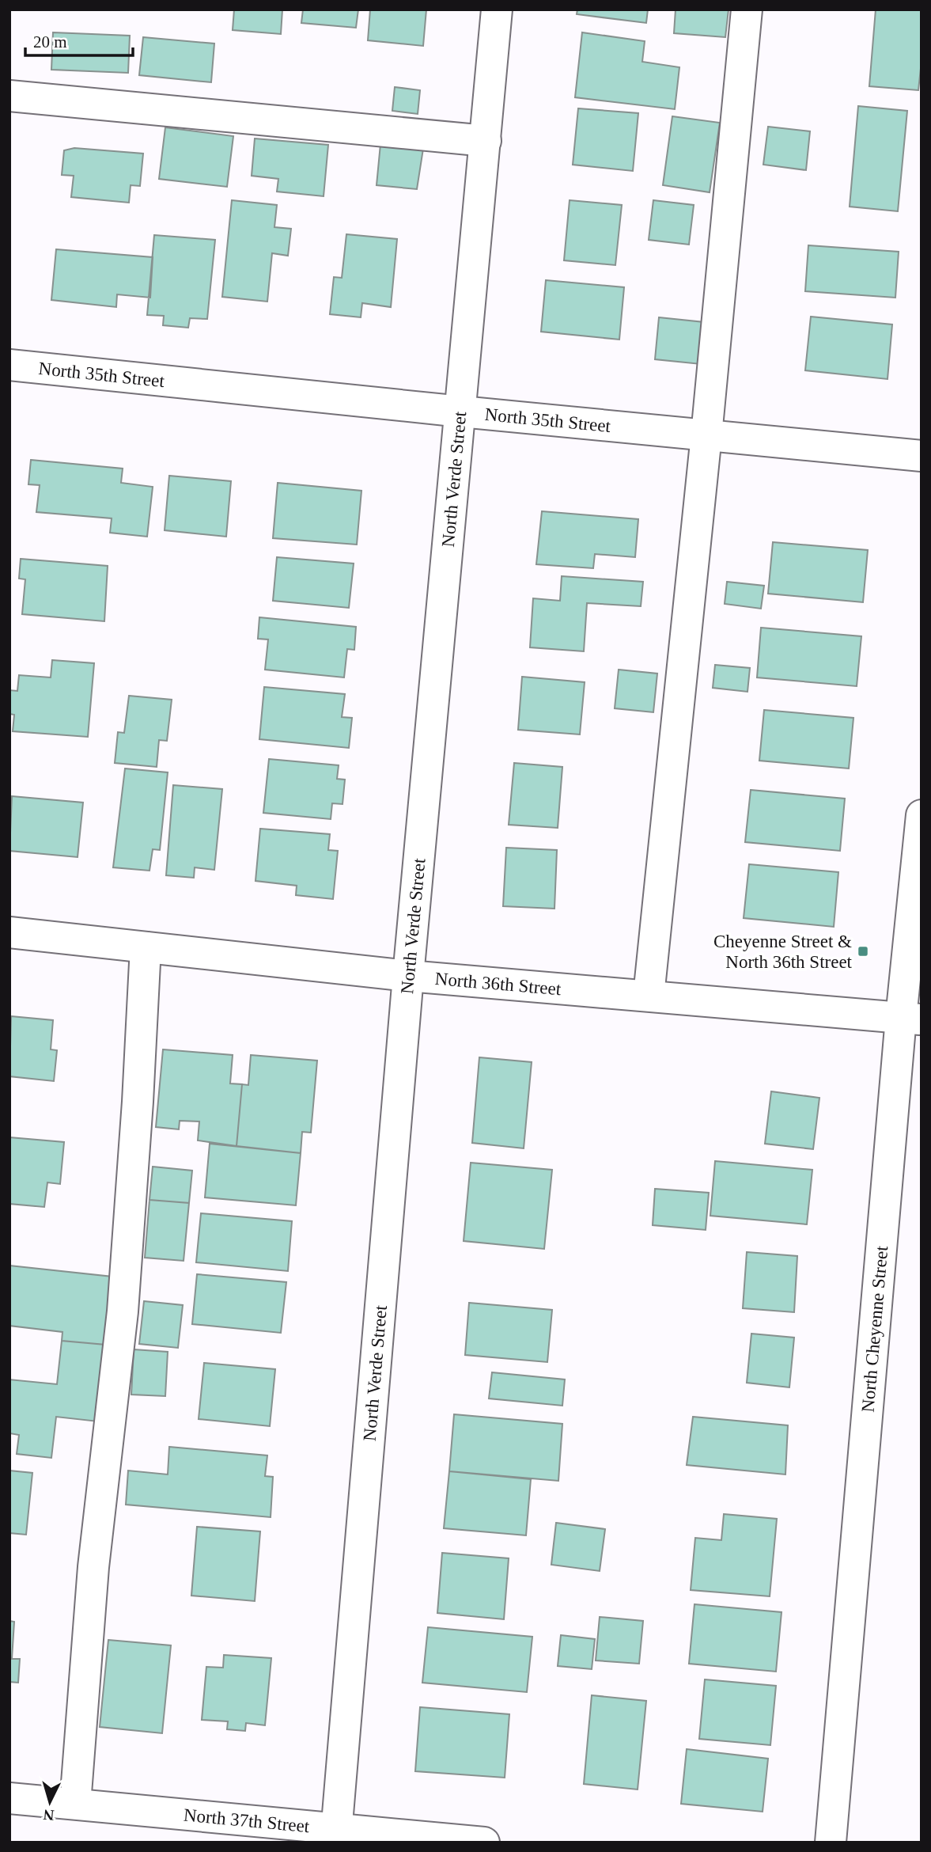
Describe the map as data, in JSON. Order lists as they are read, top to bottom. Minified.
{"streets":{"street":["North 35th Street","North Verde Street","North 36th Street","North Cheyenne Street","North 37th Street"]},"crossings":[["North 35th Street","North Verde Street"],["North Verde Street","North 36th Street"],["North Verde Street","North 37th Street"],["North 36th Street","North Cheyenne Street"]],"places":{"transit":["Cheyenne Street & North 36th Street"]},"scale_bar":"20 m","north":"bottom"}
